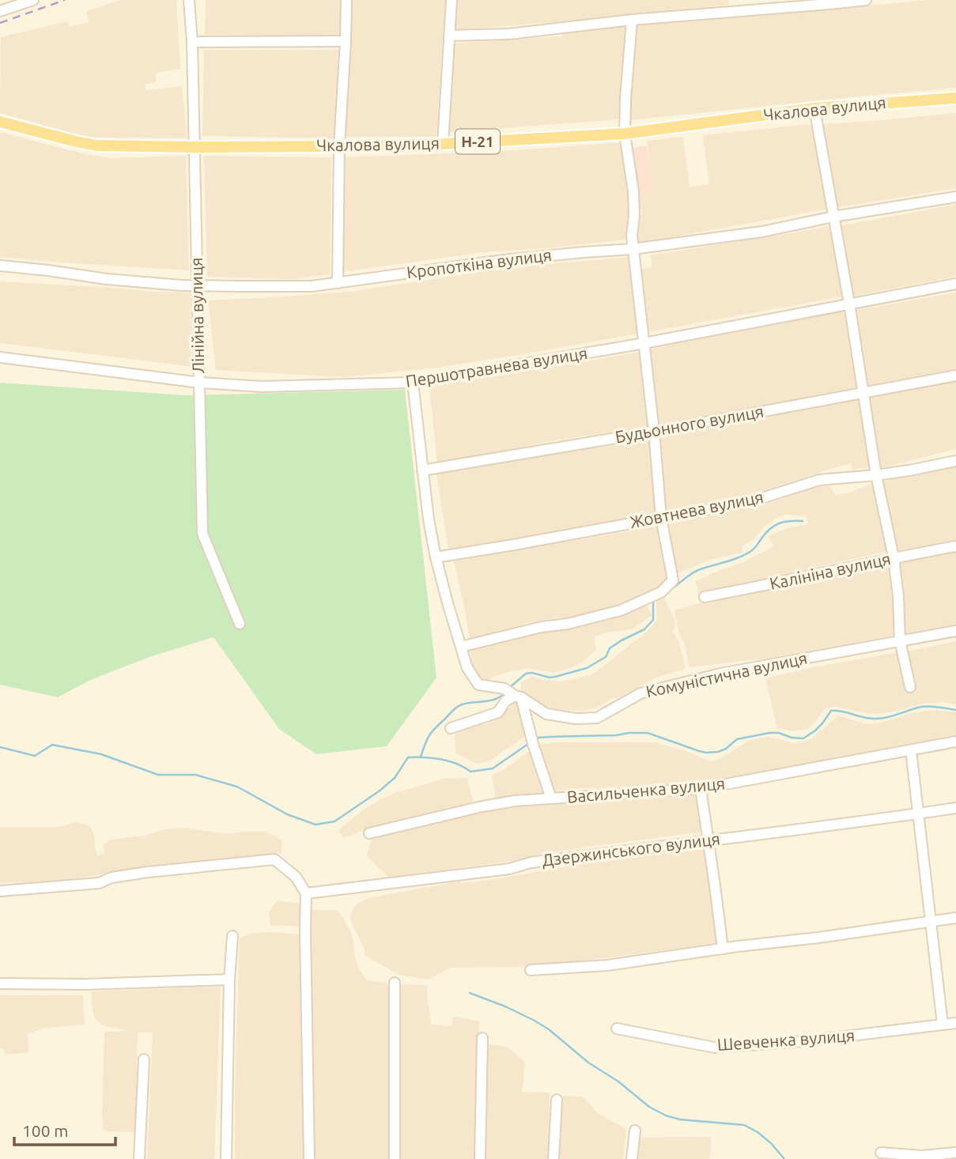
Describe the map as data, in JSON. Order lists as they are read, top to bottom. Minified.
{"streets":{"main road":["Чкалова вулиця","Н-21"],"street":["Кропоткіна вулиця","Лінійна вулиця","Першотравнева вулиця","Будьонного вулиця","Жовтнева вулиця","Калініна вулиця","Комуністична вулиця","Васильченка вулиця","Дзержинського вулиця","Шевченка вулиця"]},"crossings":[["Чкалова вулиця","Лінійна вулиця"],["Кропоткіна вулиця","Лінійна вулиця"],["Лінійна вулиця","Першотравнева вулиця"]],"scale_bar":"100 m"}
